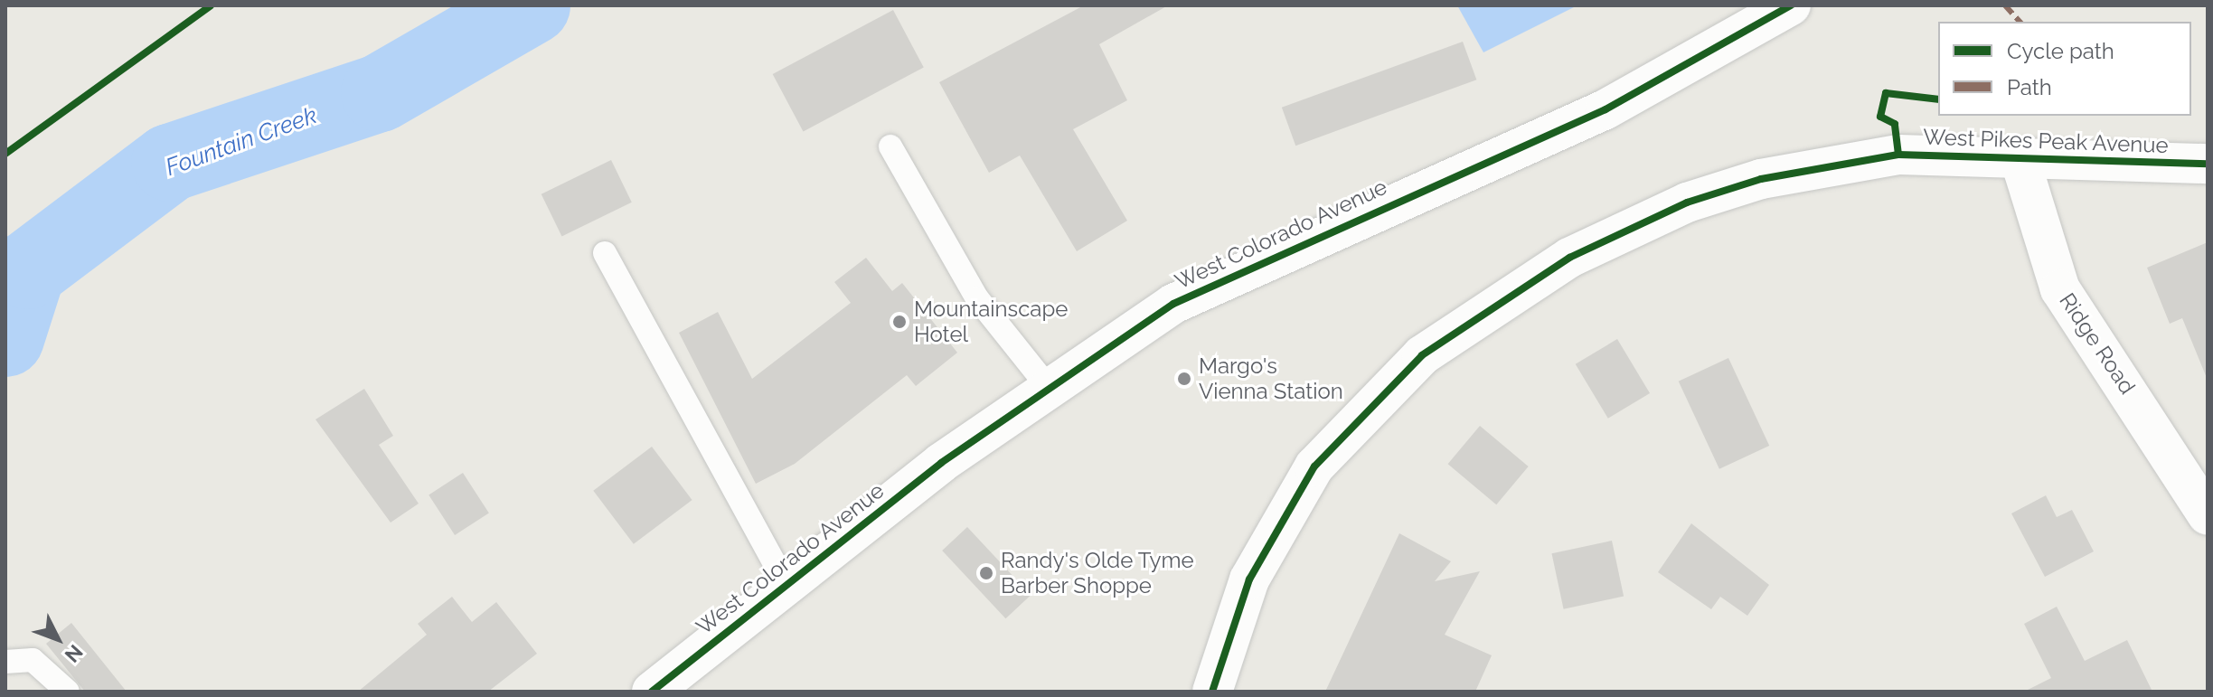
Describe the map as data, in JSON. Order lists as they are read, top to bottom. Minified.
{"streets":{"street":["West Pikes Peak Avenue","West Colorado Avenue","Ridge Road"]},"crossings":[["West Pikes Peak Avenue","Ridge Road"]],"water":["Fountain Creek"],"places":["Mountainscape Hotel","Margo's Vienna Station","Randy's Olde Tyme Barber Shoppe"],"legend":["Cycle path","Path"],"north":"bottom right"}
